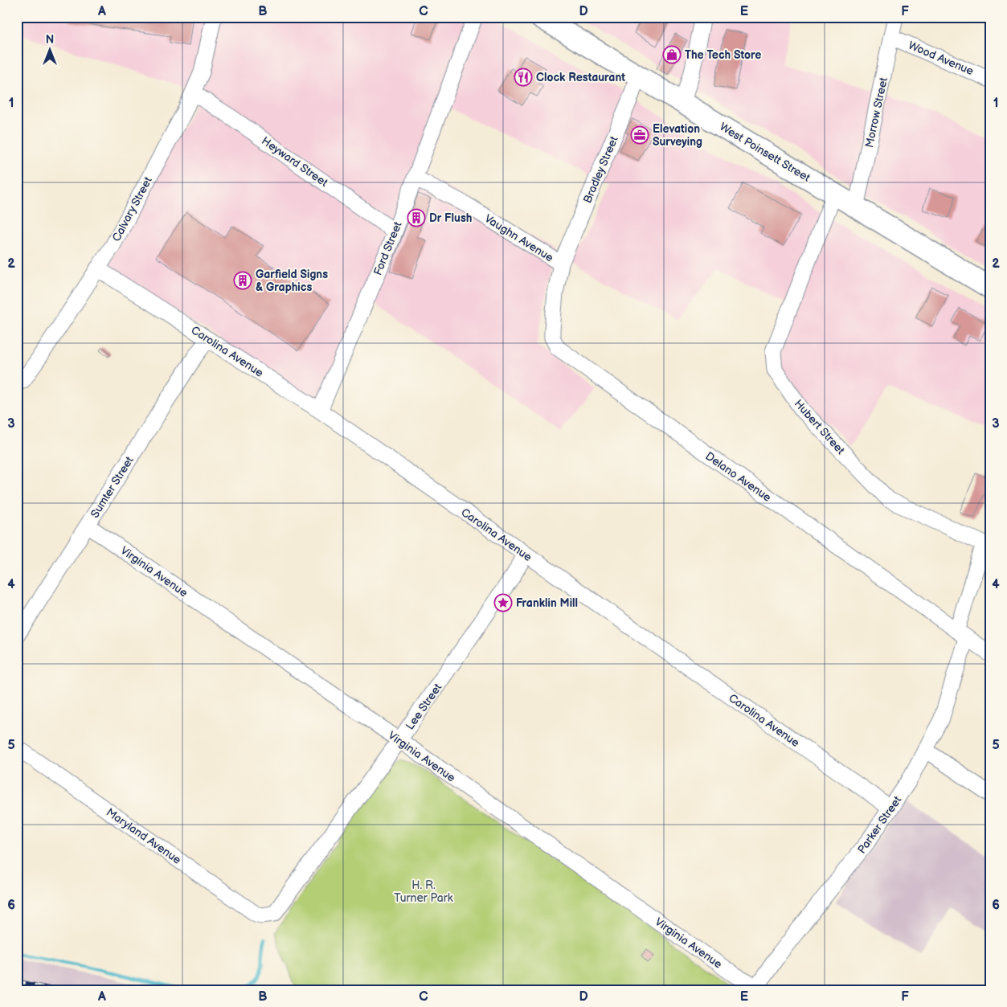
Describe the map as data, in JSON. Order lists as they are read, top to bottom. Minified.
{"streets":{"main road":["West Poinsett Street"],"street":["Wood Avenue","Morrow Street","Heyward Street","Bradley Street","Calvary Street","Vaughn Avenue","Ford Street","Carolina Avenue","Hubert Street","Delano Avenue","Sumter Street","Virginia Avenue","Lee Street","Parker Street","Maryland Avenue"]},"crossings":[["Wood Avenue","Morrow Street"],["Morrow Street","West Poinsett Street"],["West Poinsett Street","Bradley Street"],["West Poinsett Street","Hubert Street"],["Heyward Street","Calvary Street"],["Heyward Street","Ford Street"],["Bradley Street","Vaughn Avenue"],["Bradley Street","Delano Avenue"],["Calvary Street","Carolina Avenue"],["Vaughn Avenue","Ford Street"],["Vaughn Avenue","Delano Avenue"],["Ford Street","Carolina Avenue"],["Carolina Avenue","Sumter Street"],["Carolina Avenue","Lee Street"],["Carolina Avenue","Parker Street"],["Hubert Street","Parker Street"],["Delano Avenue","Parker Street"],["Sumter Street","Virginia Avenue"],["Virginia Avenue","Lee Street"],["Virginia Avenue","Parker Street"],["Lee Street","Maryland Avenue"]],"parks":["H. R. Turner Park"],"places":{"shop":["The Tech Store"],"restaurant":["Clock Restaurant"],"office":["Elevation Surveying"],"building":["Dr Flush","Garfield Signs & Graphics"],"place":["Franklin Mill"]},"north":"top","grid":{"columns":["A","B","C","D","E","F"],"rows":["1","2","3","4","5","6"]}}
